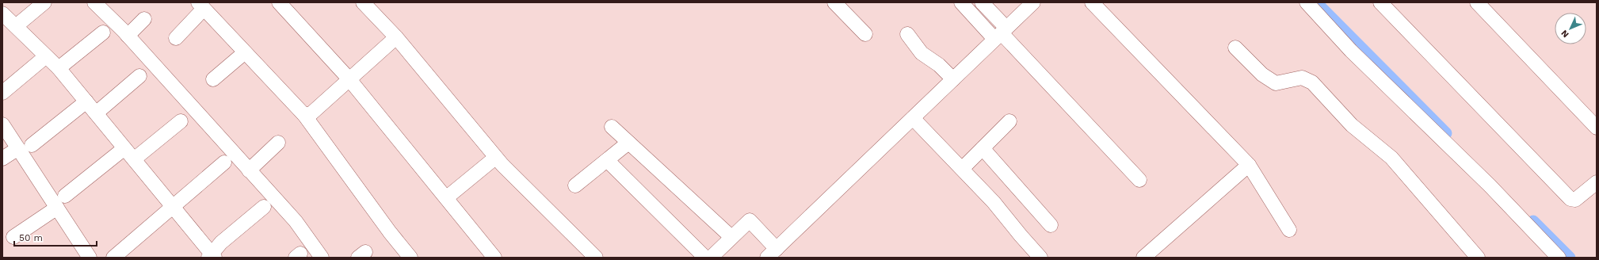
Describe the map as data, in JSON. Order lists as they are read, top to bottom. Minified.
{"scale_bar":"50 m","north":"bottom left"}
